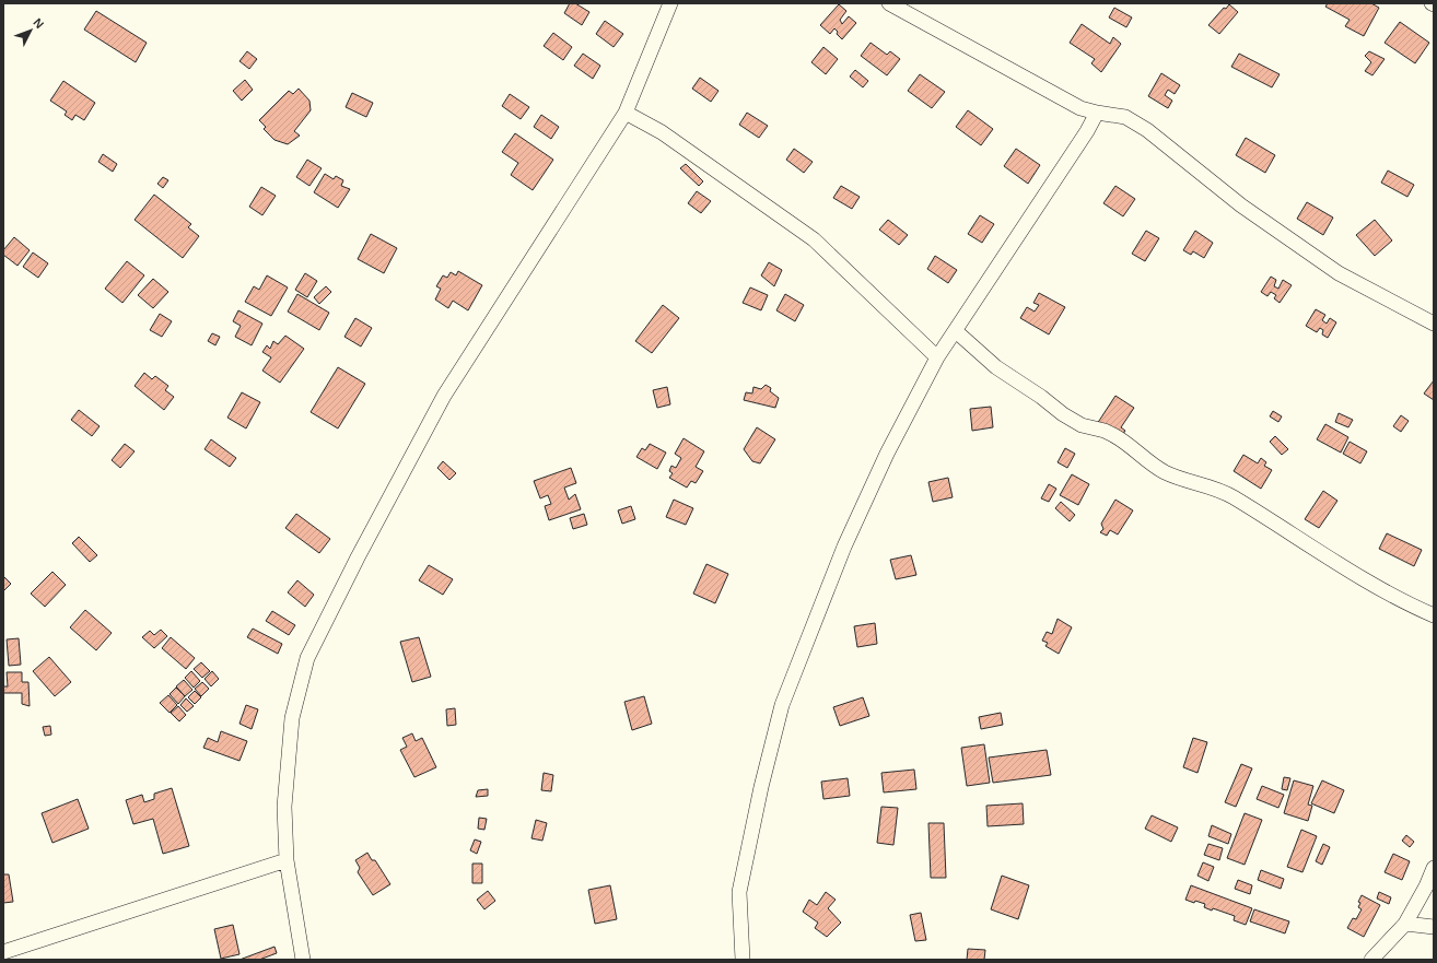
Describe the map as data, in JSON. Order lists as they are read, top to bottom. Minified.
{"north":"top right"}
